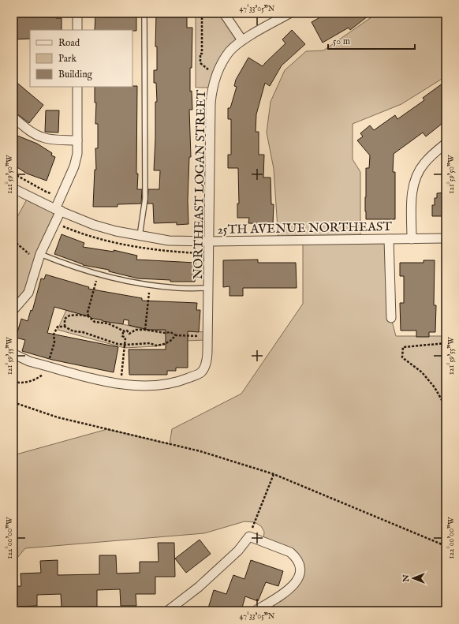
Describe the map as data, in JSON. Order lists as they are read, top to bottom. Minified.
{"streets":{"street":["NORTHEAST LOGAN STREET","25TH AVENUE NORTHEAST"]},"crossings":[["NORTHEAST LOGAN STREET","25TH AVENUE NORTHEAST"]],"legend":["Road","Park","Building"],"scale_bar":"50 m","north":"left","coordinates":["47°33'05\"N","121°59'50\"W","121°59'55\"W","122°00'00\"W"]}
